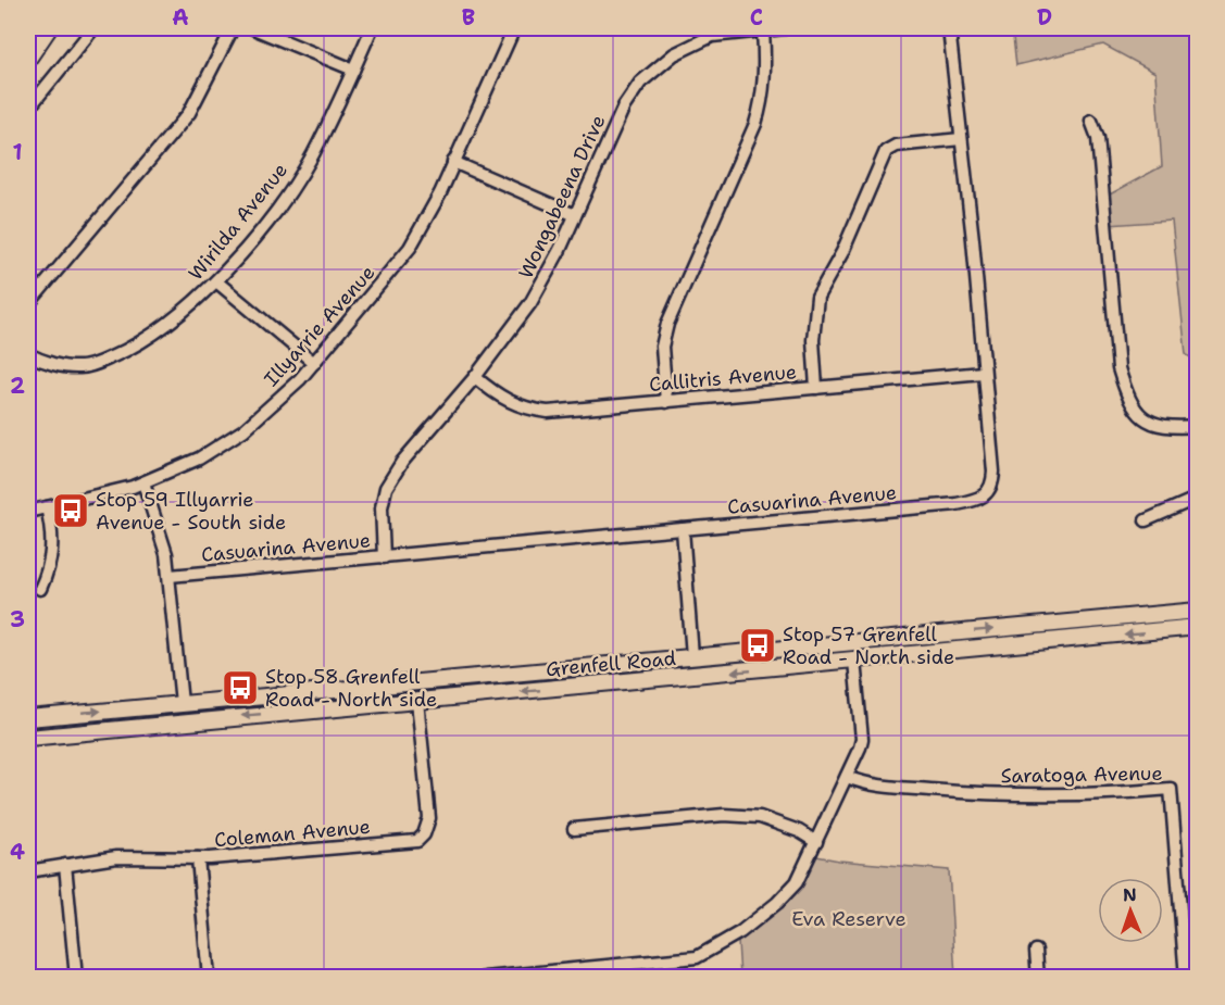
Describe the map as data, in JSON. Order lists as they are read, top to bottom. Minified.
{"streets":{"main road":["Grenfell Road"],"street":["Wongabeena Drive","Wirilda Avenue","Illyarrie Avenue","Callitris Avenue","Casuarina Avenue","Saratoga Avenue","Coleman Avenue"]},"crossings":[["Wongabeena Drive","Callitris Avenue"],["Wongabeena Drive","Casuarina Avenue"],["Callitris Avenue","Casuarina Avenue"],["Grenfell Road","Coleman Avenue"]],"parks":["Eva Reserve"],"places":{"bus stop":["Stop 59 Illyarrie Avenue - South side","Stop 57 Grenfell Road - North side","Stop 58 Grenfell Road - North side"]},"north":"top","grid":{"columns":["A","B","C","D"],"rows":["1","2","3","4"]}}
